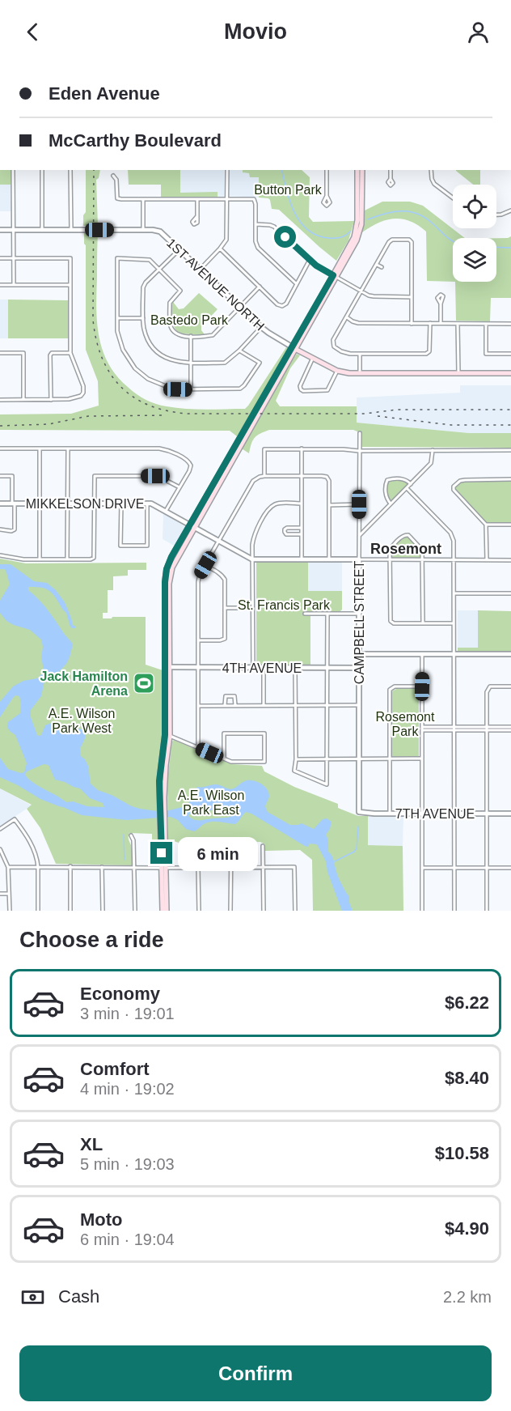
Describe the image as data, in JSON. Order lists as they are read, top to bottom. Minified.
{"streets":{"main road":["1ST AVENUE NORTH"],"street":["MIKKELSON DRIVE","CAMPBELL STREET","4TH AVENUE","7TH AVENUE"]},"crossings":[["MIKKELSON DRIVE","CAMPBELL STREET"],["CAMPBELL STREET","4TH AVENUE"],["CAMPBELL STREET","7TH AVENUE"]],"districts":["Rosemont"],"parks":["Button Park","Bastedo Park","St. Francis Park","A.E. Wilson Park West","Rosemont Park","A.E. Wilson Park East"],"places":{"sports":["Jack Hamilton Arena"]},"page":{"header":"Movio","banner":["Eden Avenue","McCarthy Boulevard"],"bubble":"6 min","heading":"Choose a ride","list":[{"name":"Economy","note":"3 min · 19:01","value":"$6.22"},{"name":"Comfort","note":"4 min · 19:02","value":"$8.40"},{"name":"XL","note":"5 min · 19:03","value":"$10.58"},{"name":"Moto","note":"6 min · 19:04","value":"$4.90"}],"pay":["Cash","2.2 km"],"buttons":"Confirm"}}
